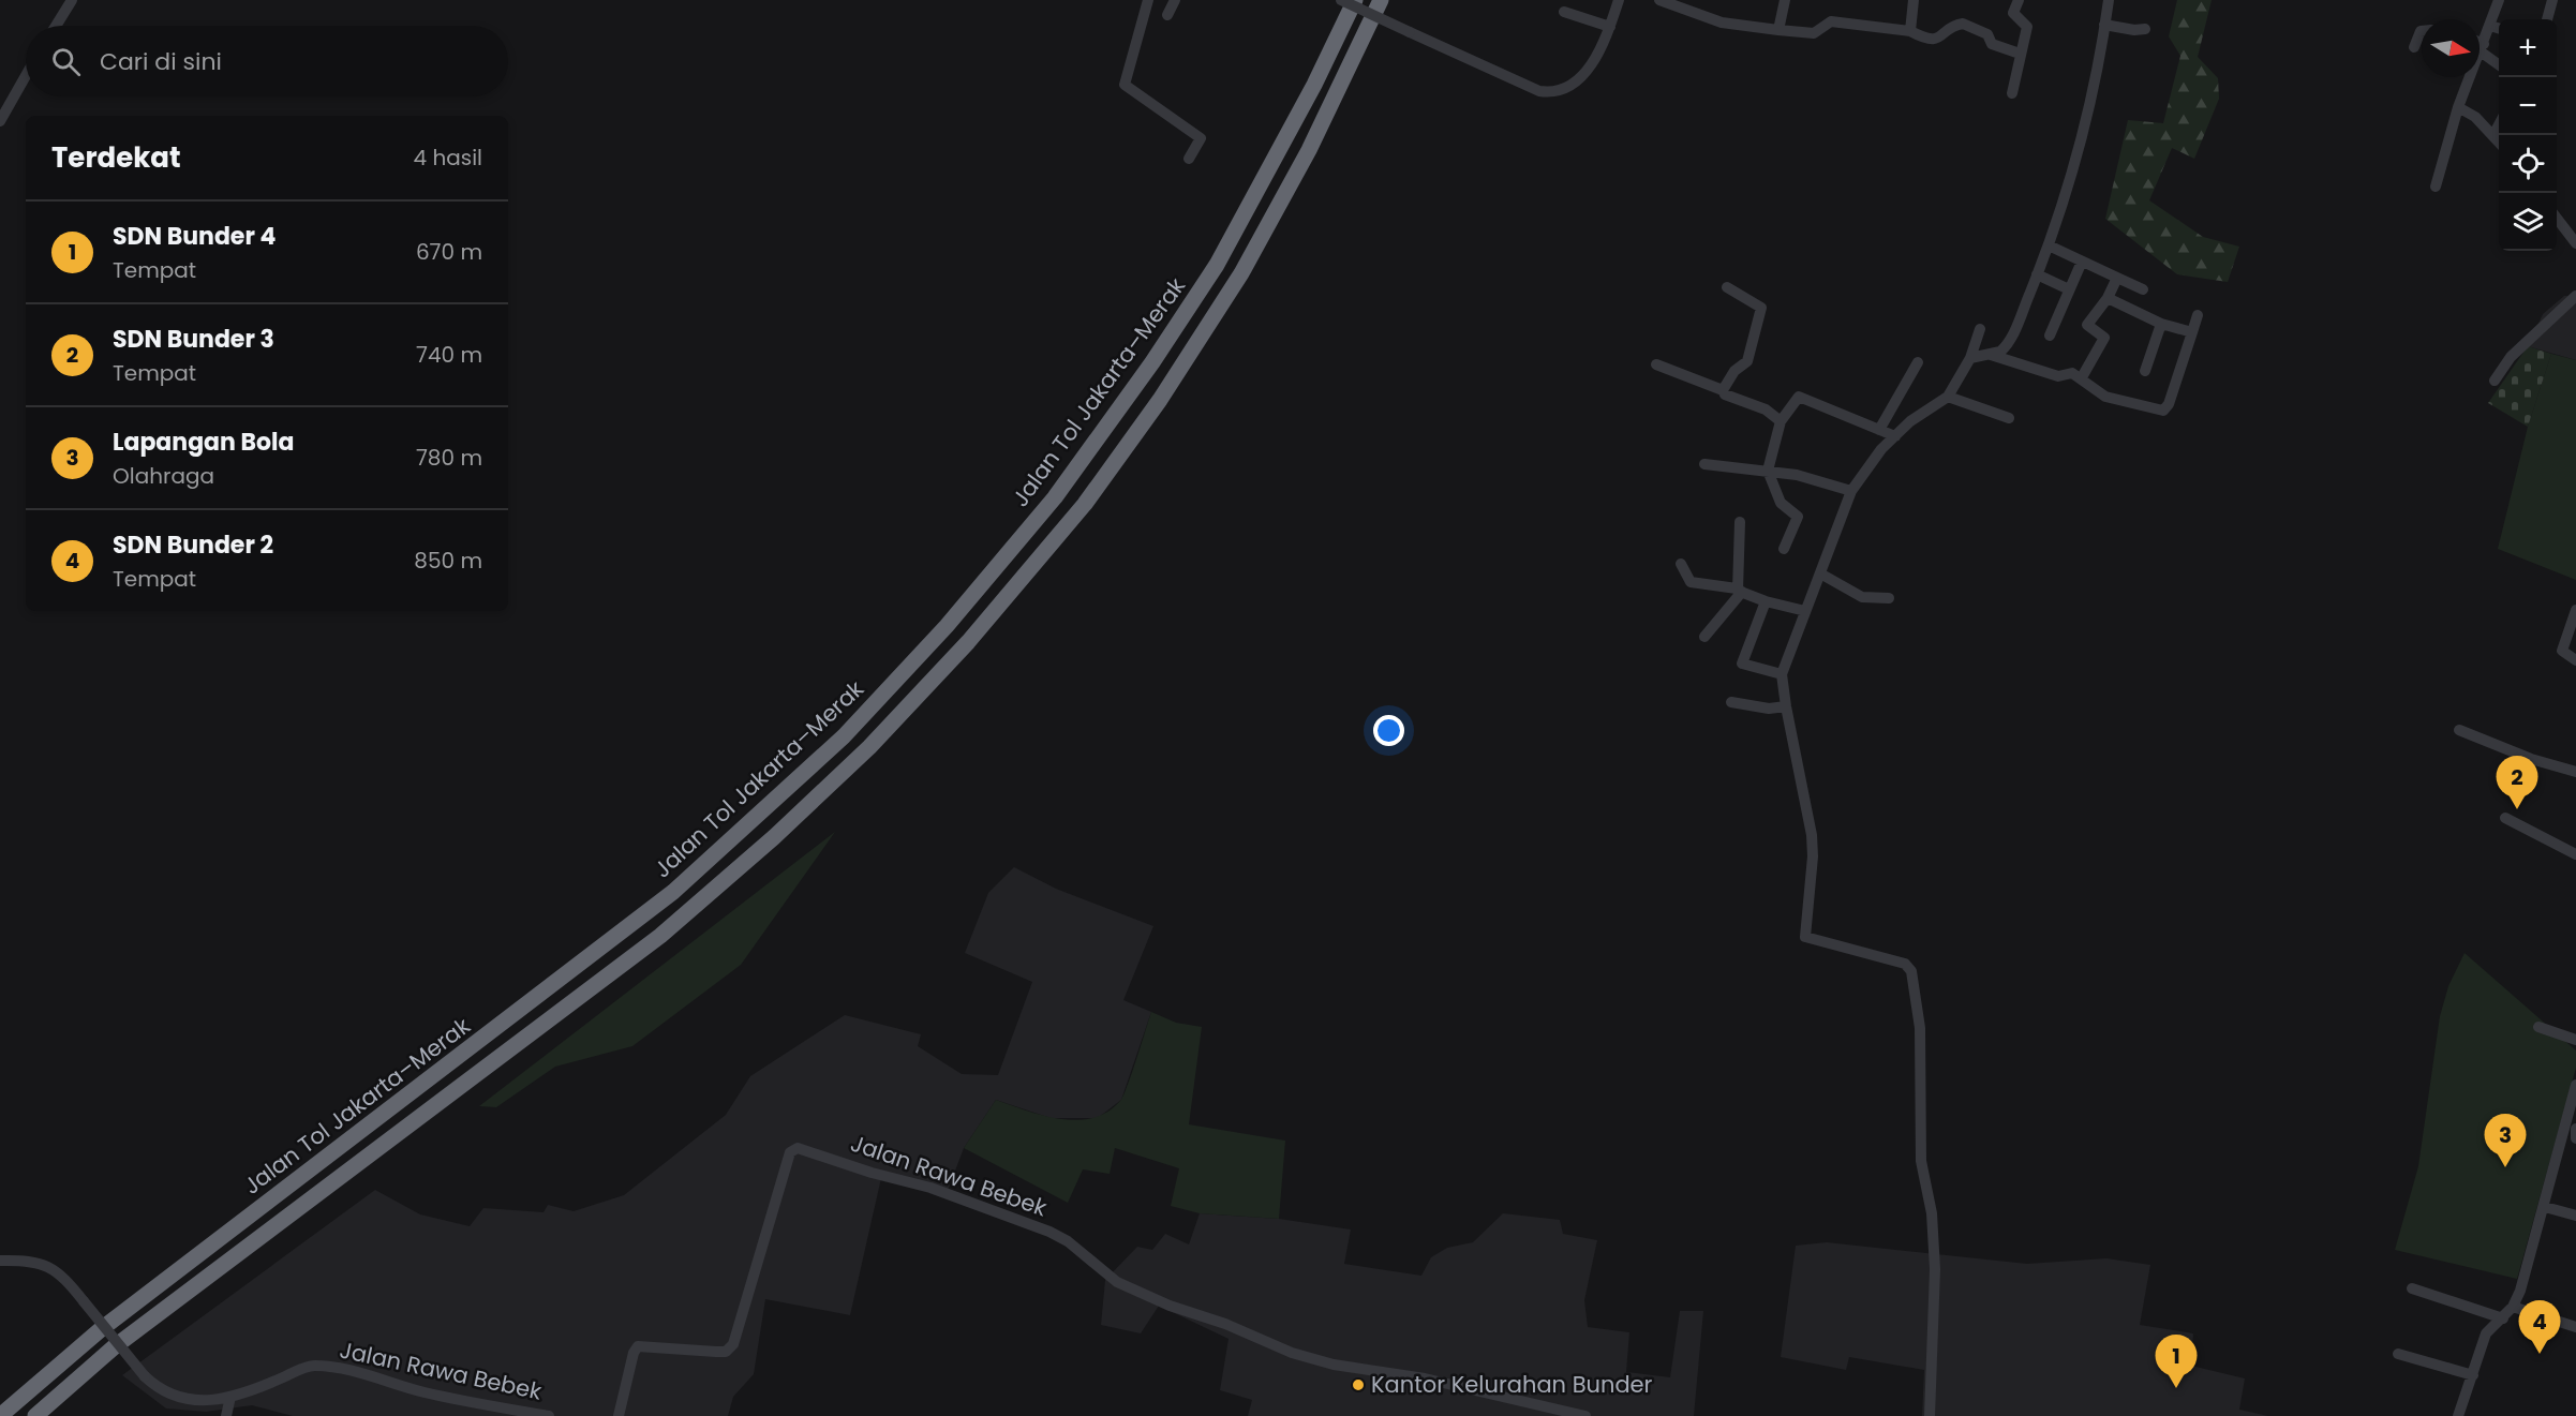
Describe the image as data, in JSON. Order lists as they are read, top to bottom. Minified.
{"streets":{"highway":["Jalan Tol Jakarta–Merak"],"street":["Jalan Rawa Bebek"]},"places":["Kantor Kelurahan Bunder"],"north":"right","page":{"map_buttons":["+","−"],"search":"Cari di sini","heading":["Terdekat","4 hasil"],"list":[{"mark":"1","name":"SDN Bunder 4","note":"Tempat","value":"670 m"},{"mark":"2","name":"SDN Bunder 3","note":"Tempat","value":"740 m"},{"mark":"3","name":"Lapangan Bola","note":"Olahraga","value":"780 m"},{"mark":"4","name":"SDN Bunder 2","note":"Tempat","value":"850 m"}],"pins":["2","3","4","1"]}}
